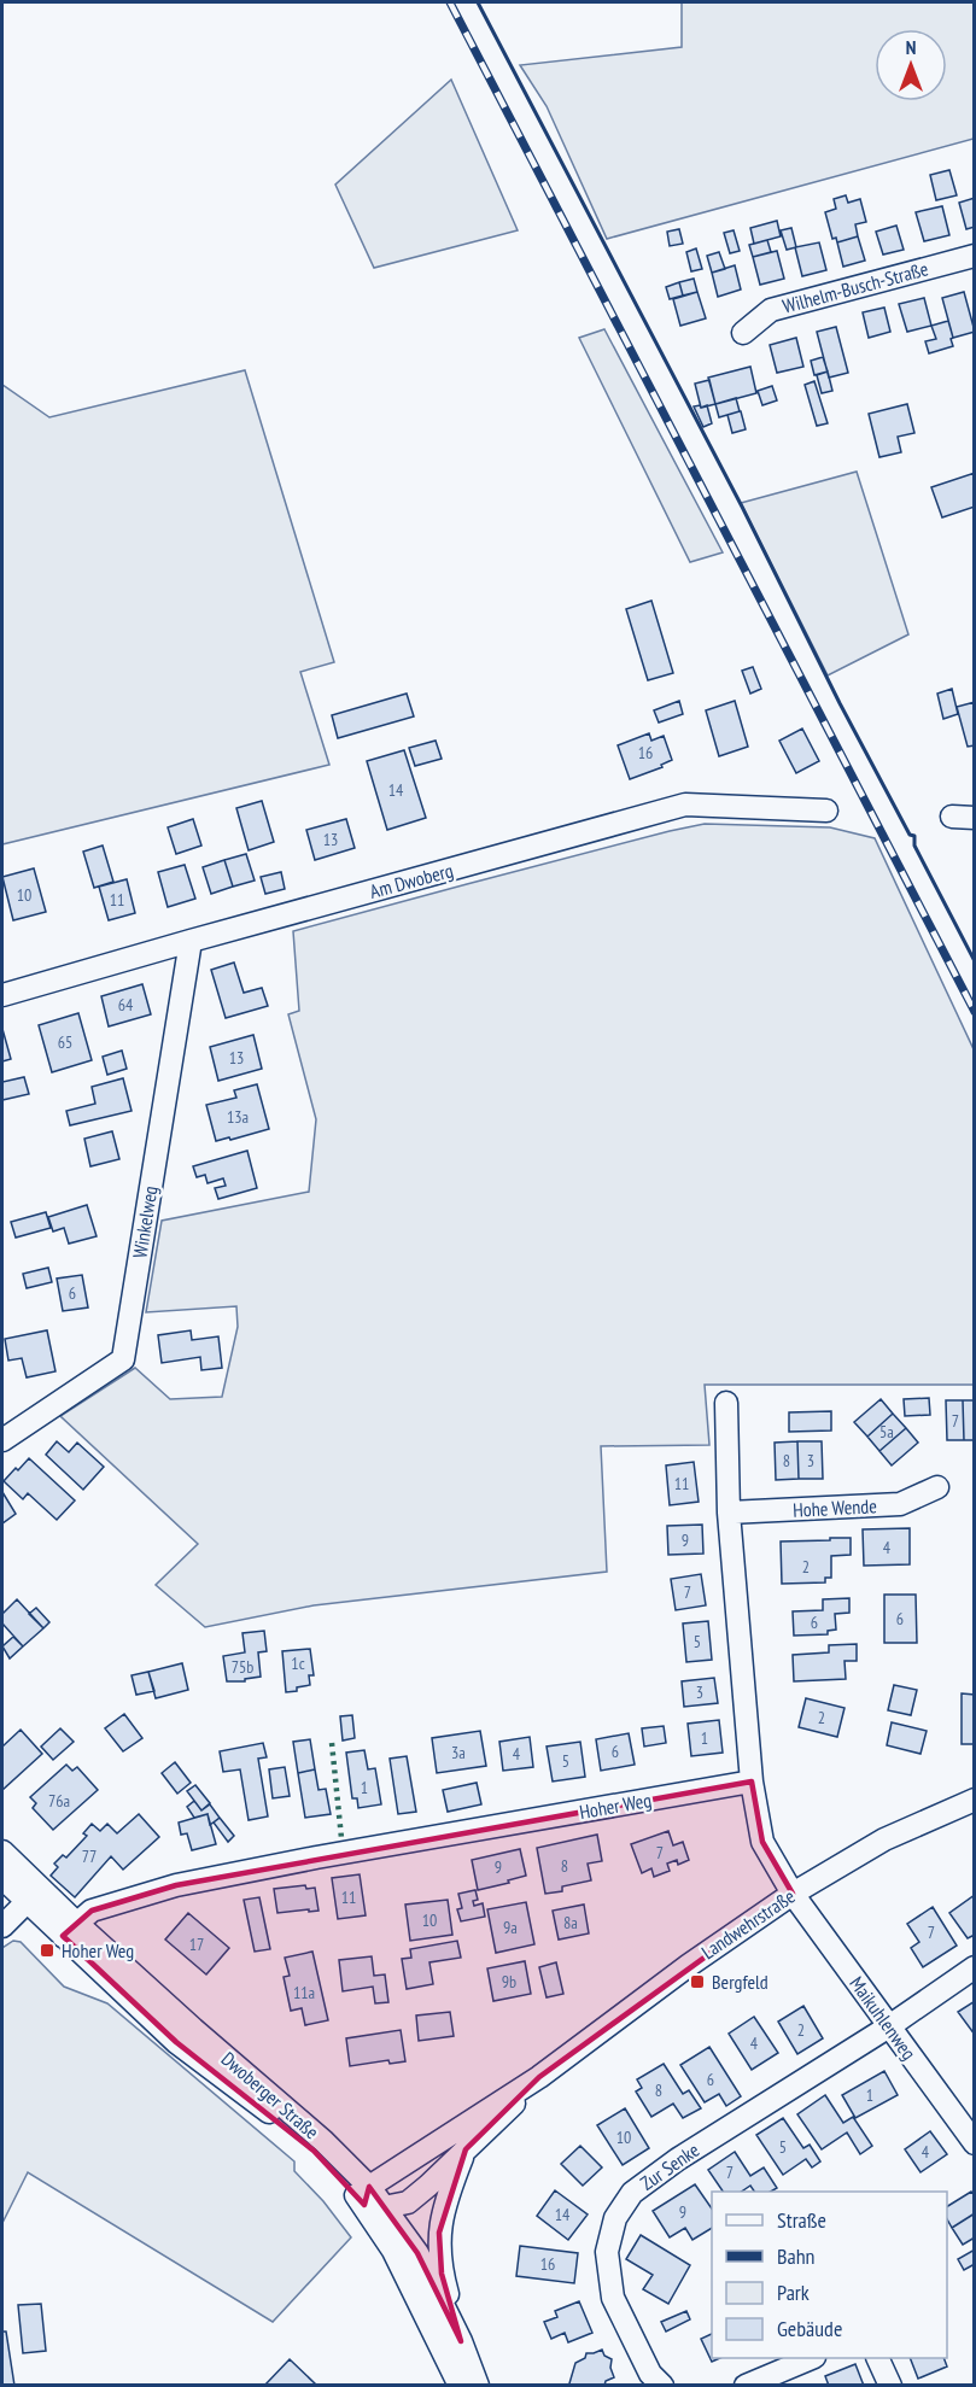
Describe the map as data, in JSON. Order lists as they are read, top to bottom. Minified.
{"streets":{"street":["Wilhelm-Busch-Straße","Am Dwoberg","Winkelweg","Hohe Wende","Hoher Weg","Landwehrstraße","Maikuhlenweg","Dwoberger Straße","Zur Senke"]},"crossings":[["Am Dwoberg","Winkelweg"],["Hoher Weg","Dwoberger Straße"],["Landwehrstraße","Maikuhlenweg"],["Landwehrstraße","Dwoberger Straße"],["Maikuhlenweg","Zur Senke"]],"places":{"transit":["Hoher Weg","Bergfeld"]},"house_numbers":["16","14","13","10","11","64","65","13","13a","6","7","5a","8","3","11","9","4","2","7","6","6","5","1c","75b","3","2","1","6","3a","4","5","1","76a","7","77","8","9","11","10","8a","9a","7","17","9b","11a","2","4","6","8","1","10","5","4","7","9","14","16"],"legend":["Straße","Bahn","Park","Gebäude"],"north":"top"}
